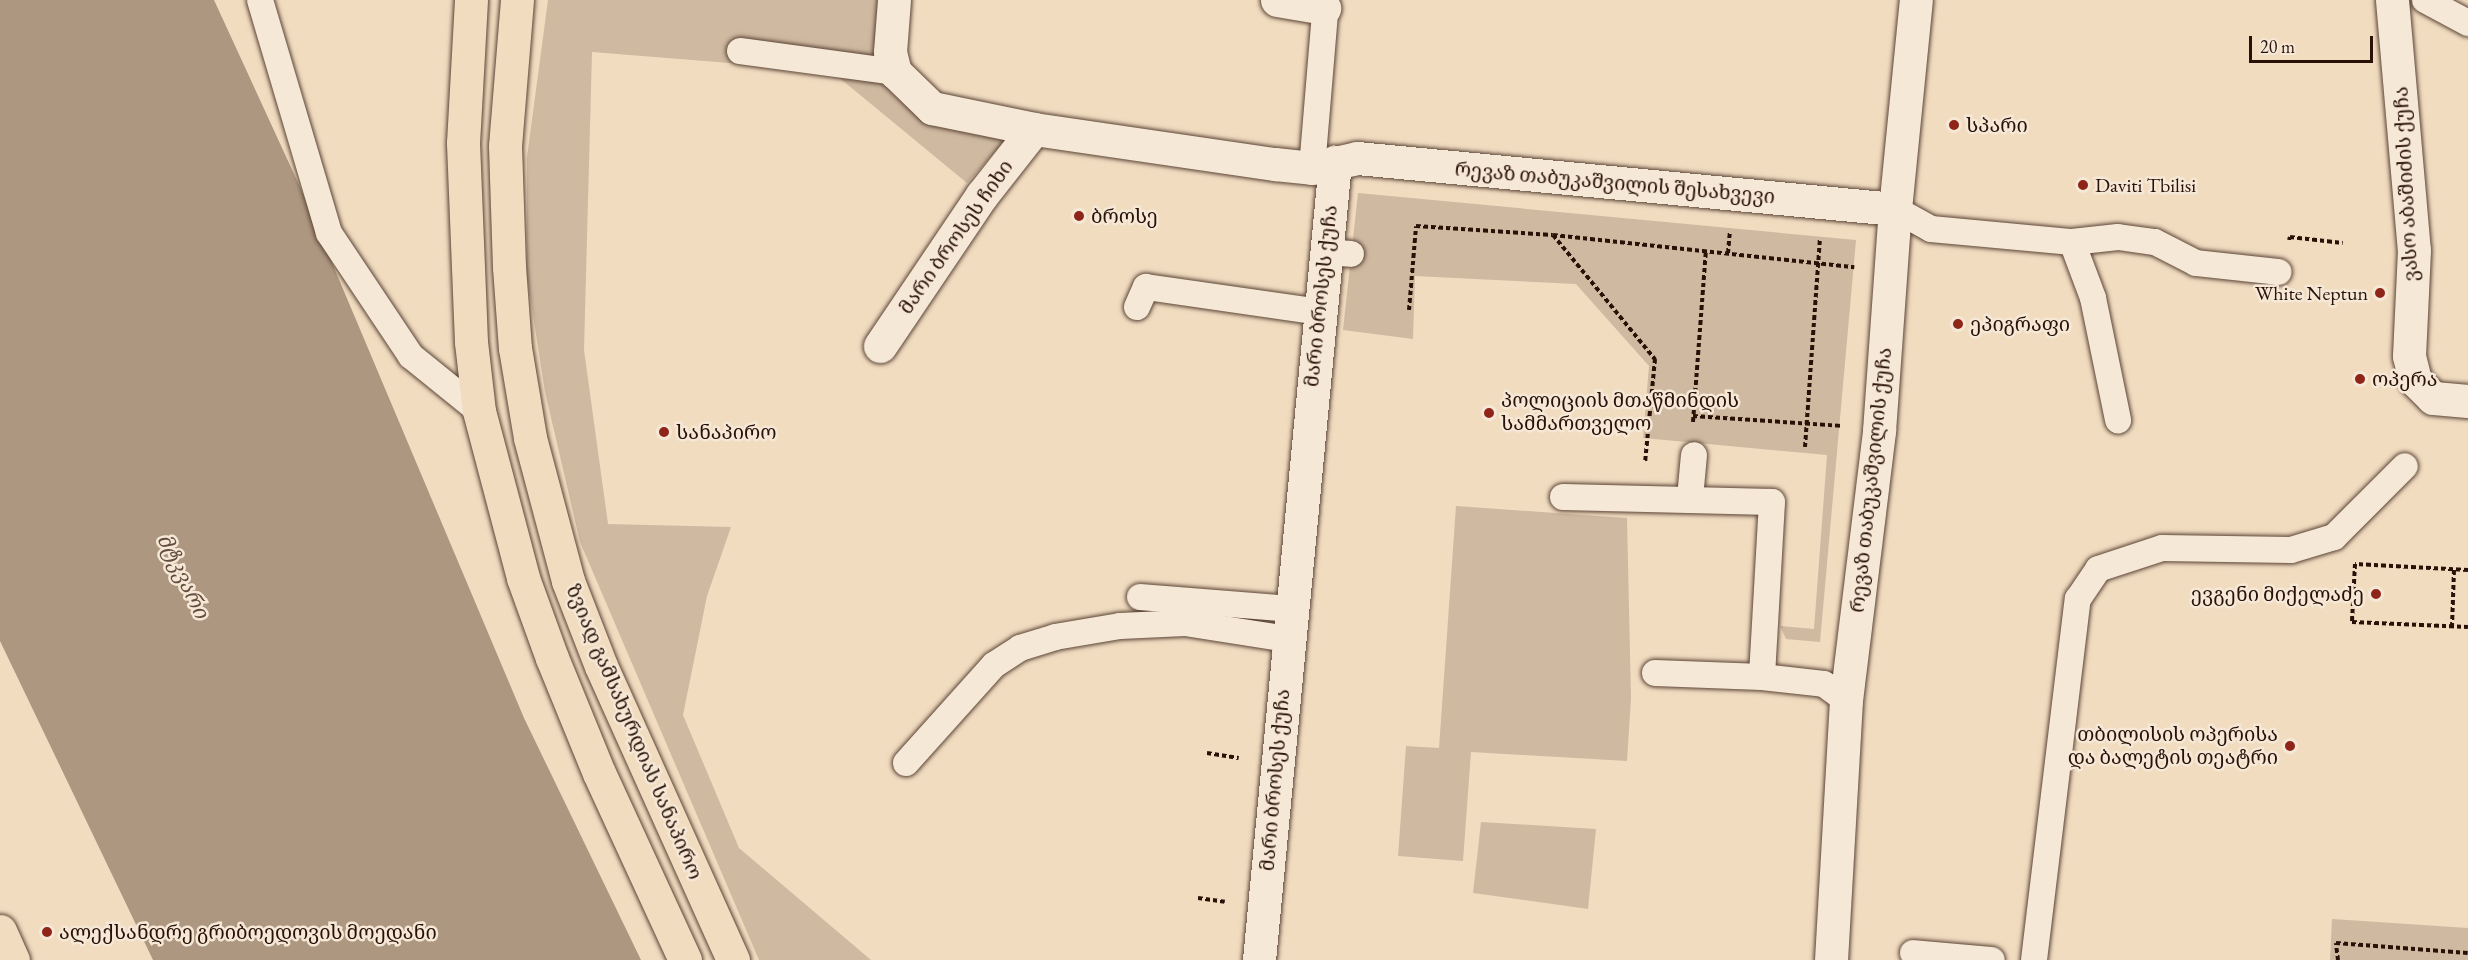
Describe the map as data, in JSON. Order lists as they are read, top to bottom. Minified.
{"streets":{"main road":["ზვიად გამსახურდიას სანაპირო"],"street":["რევაზ თაბუკაშვილის შესახვევი","ვასო აბაშიძის ქუჩა","მარი ბროსეს ჩიხი","მარი ბროსეს ქუჩა","რევაზ თაბუკაშვილის ქუჩა"]},"crossings":[["რევაზ თაბუკაშვილის შესახვევი","მარი ბროსეს ქუჩა"],["რევაზ თაბუკაშვილის შესახვევი","რევაზ თაბუკაშვილის ქუჩა"]],"water":["მტკვარი"],"places":["სპარი","Daviti Tbilisi","ბროსე","White Neptun","ეპიგრაფი","ოპერა","პოლიციის მთაწმინდის სამმართველო","სანაპირო","ევგენი მიქელაძე","თბილისის ოპერისა და ბალეტის თეატრი","ალექსანდრე გრიბოედოვის მოედანი"],"scale_bar":"20 m"}
